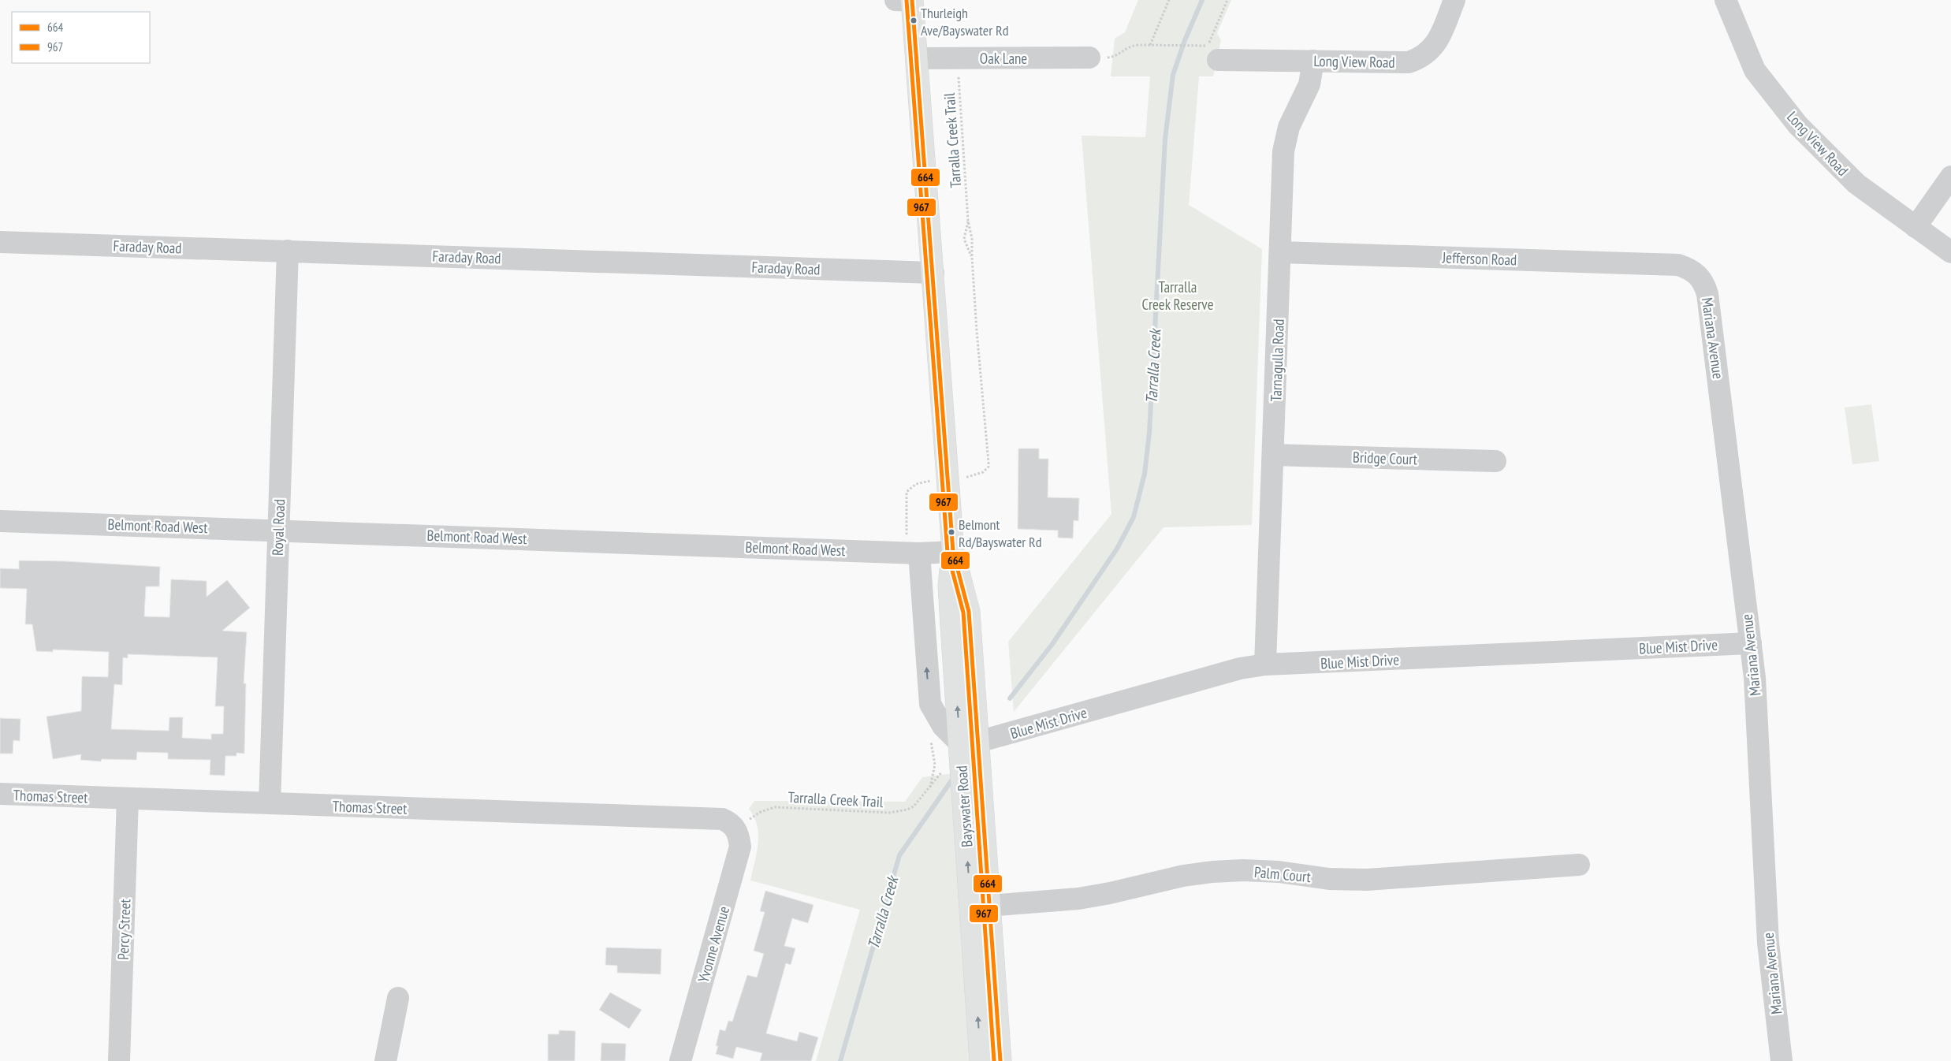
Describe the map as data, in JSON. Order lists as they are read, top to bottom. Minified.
{"streets":{"main road":["Bayswater Road"],"street":["Oak Lane","Long View Road","Faraday Road","Jefferson Road","Mariana Avenue","Tarnagulla Road","Bridge Court","Belmont Road West","Royal Road","Blue Mist Drive","Thomas Street","Palm Court","Percy Street","Yvonne Avenue"],"path":["Tarralla Creek Trail"]},"crossings":[["Oak Lane","Tarralla Creek Trail"],["Oak Lane","Bayswater Road"],["Long View Road","Tarnagulla Road"],["Tarralla Creek Trail","Thomas Street"],["Tarralla Creek Trail","Yvonne Avenue"],["Faraday Road","Royal Road"],["Faraday Road","Bayswater Road"],["Jefferson Road","Mariana Avenue"],["Jefferson Road","Tarnagulla Road"],["Mariana Avenue","Blue Mist Drive"],["Tarnagulla Road","Bridge Court"],["Tarnagulla Road","Blue Mist Drive"],["Belmont Road West","Royal Road"],["Belmont Road West","Bayswater Road"],["Royal Road","Thomas Street"],["Blue Mist Drive","Bayswater Road"],["Thomas Street","Percy Street"],["Thomas Street","Yvonne Avenue"],["Bayswater Road","Palm Court"]],"water":["Tarralla Creek"],"parks":["Tarralla Creek Reserve"],"places":["Thurleigh Ave/Bayswater Rd","Belmont Rd/Bayswater Rd"],"lines":["transit line 664","transit line 967"],"legend":["664","967"]}
